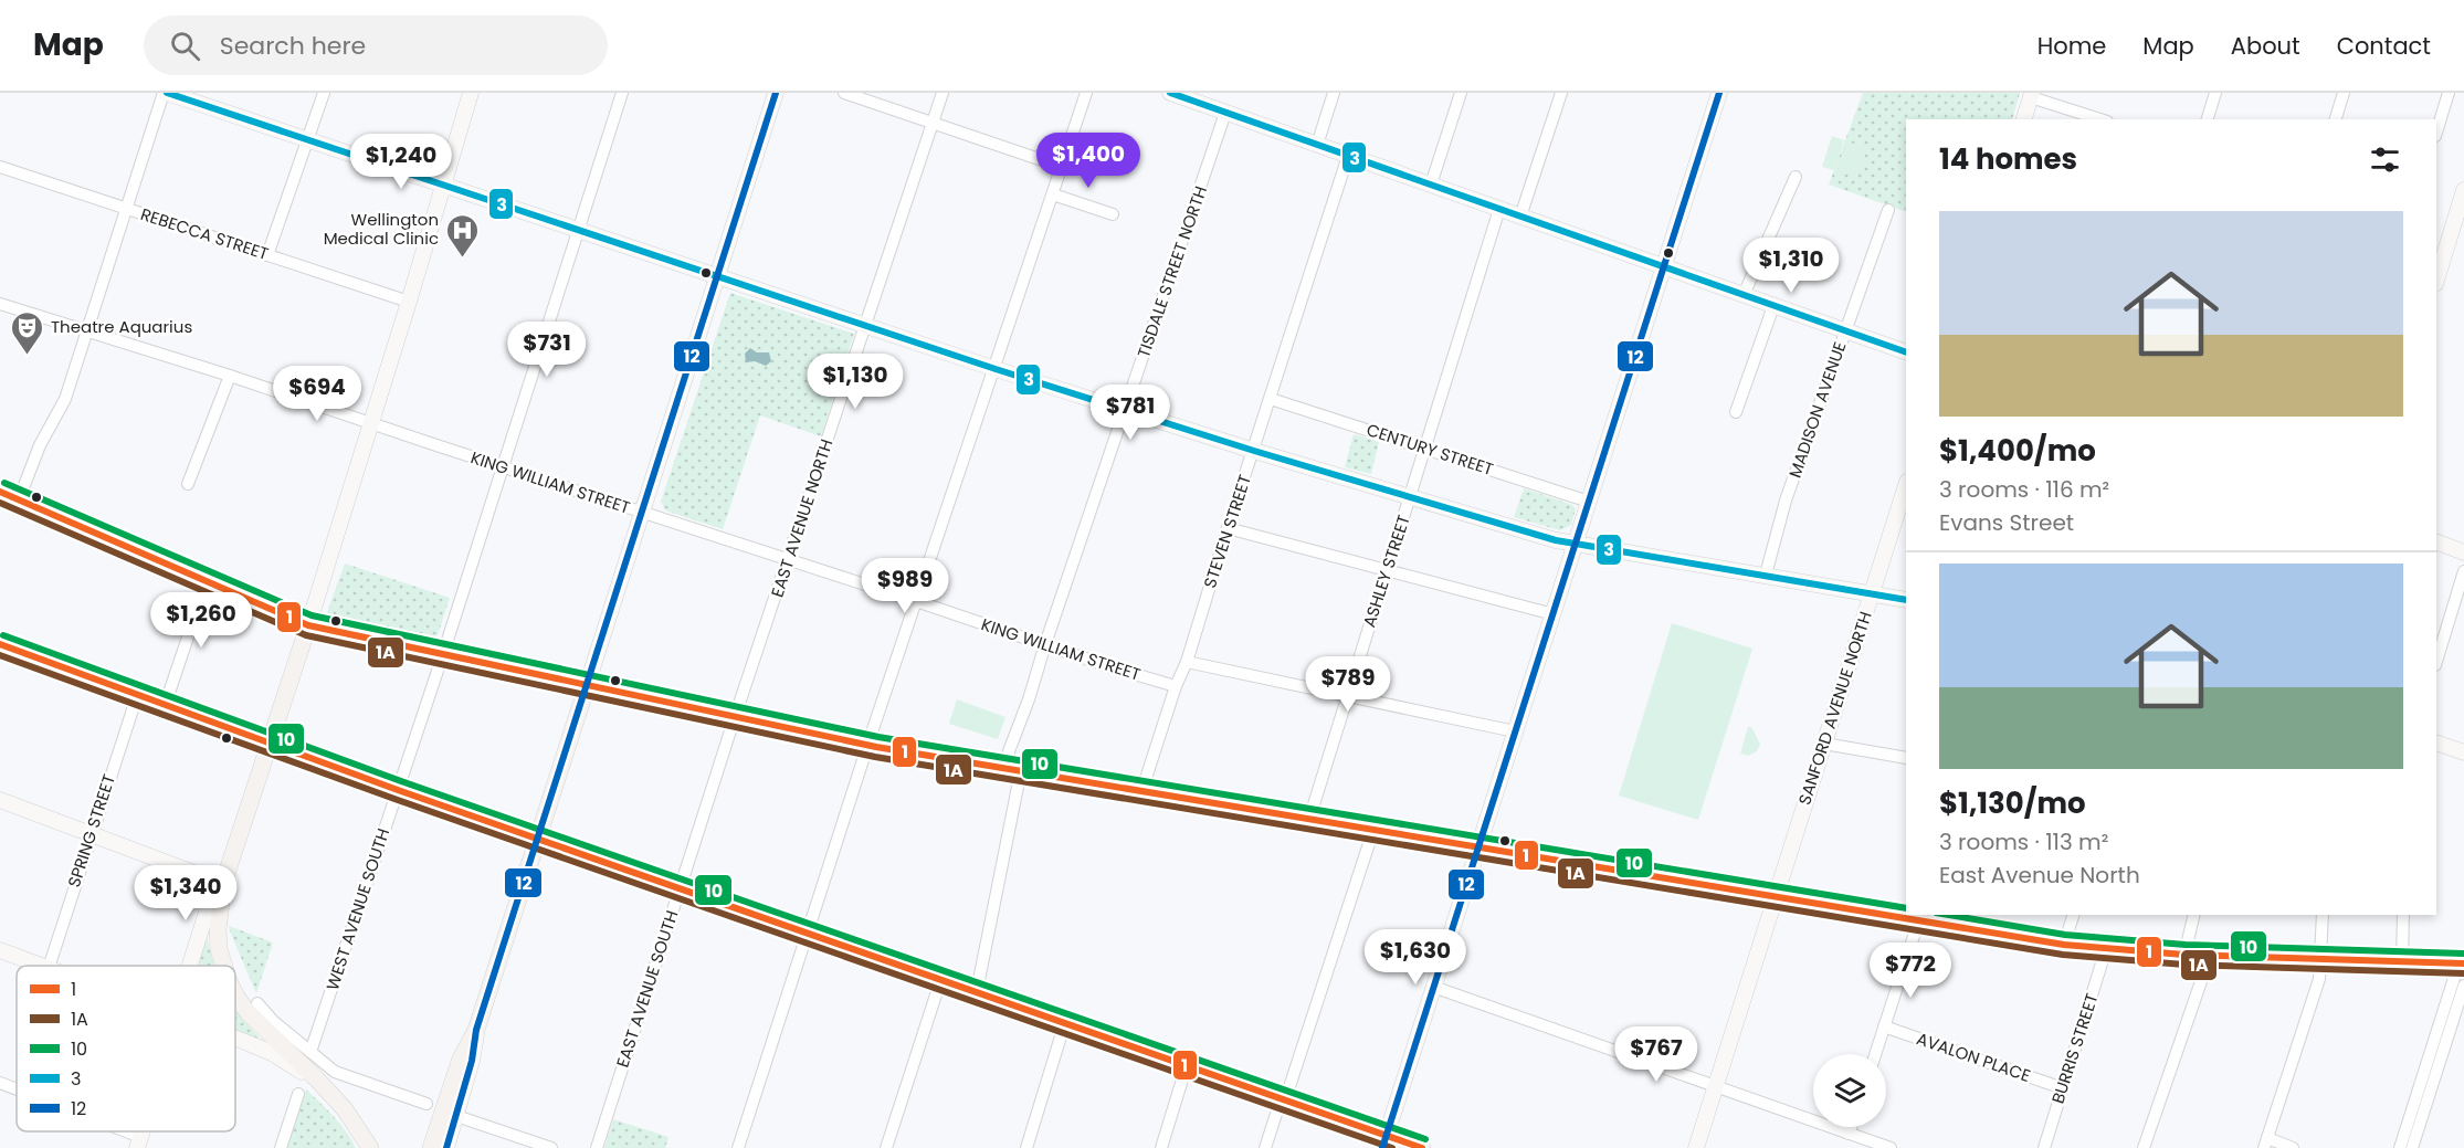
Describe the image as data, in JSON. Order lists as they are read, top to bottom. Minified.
{"streets":{"main road":["SANFORD AVENUE NORTH"],"street":["REBECCA STREET","TISDALE STREET NORTH","MADISON AVENUE","CENTURY STREET","KING WILLIAM STREET","EAST AVENUE NORTH","STEVEN STREET","ASHLEY STREET","SPRING STREET","WEST AVENUE SOUTH","EAST AVENUE SOUTH","BURRIS STREET","AVALON PLACE"]},"crossings":[["TISDALE STREET NORTH","KING WILLIAM STREET"],["CENTURY STREET","STEVEN STREET"],["CENTURY STREET","ASHLEY STREET"],["KING WILLIAM STREET","EAST AVENUE NORTH"],["KING WILLIAM STREET","STEVEN STREET"],["KING WILLIAM STREET","WEST AVENUE SOUTH"],["EAST AVENUE NORTH","EAST AVENUE SOUTH"],["BURRIS STREET","AVALON PLACE"]],"places":{"hospital":["Wellington Medical Clinic"],"theatre":["Theatre Aquarius"]},"lines":["transit line 3","transit line 12","transit line 10","transit line 1","transit line 1A"],"legend":["1","1A","10","3","12"],"page":{"header":"Map","search":"Search here","nav":["Home","Map","About","Contact"],"heading":"14 homes","price":["$1,400","$1,240","$1,310","$731","$1,130","$694","$781","$989","$1,260","$789","$1,340","$1,630","$772","$767"],"list":[{"name":"$1,400/mo","note":"3 rooms · 116 m² · Evans Street"},{"name":"$1,130/mo","note":"3 rooms · 113 m² · East Avenue North"}]}}
